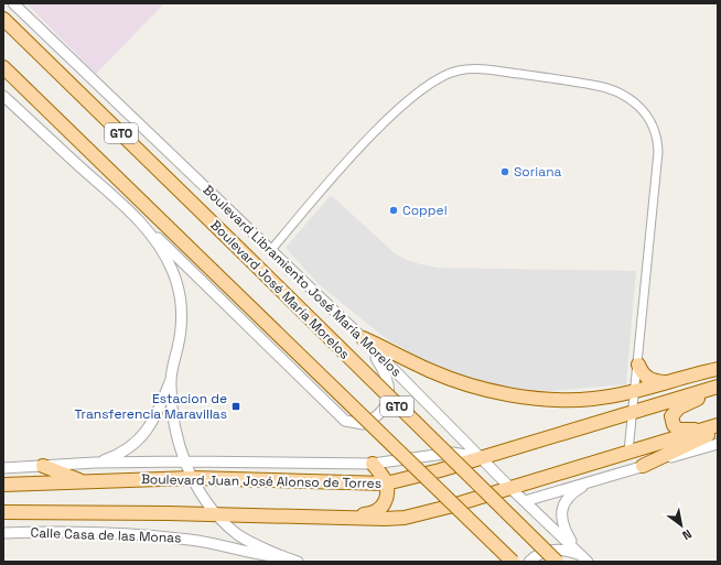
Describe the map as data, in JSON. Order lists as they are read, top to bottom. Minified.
{"streets":{"main road":["GTO","Boulevard José María Morelos","Boulevard Juan José Alonso de Torres"],"street":["Boulevard Libramiento José María Morelos","Calle Casa de las Monas"]},"crossings":[["Boulevard Libramiento José María Morelos","Boulevard Juan José Alonso de Torres"]],"places":{"other":["Soriana","Coppel"],"transit":["Estacion de Transferencia Maravillas"]},"north":"bottom right"}
